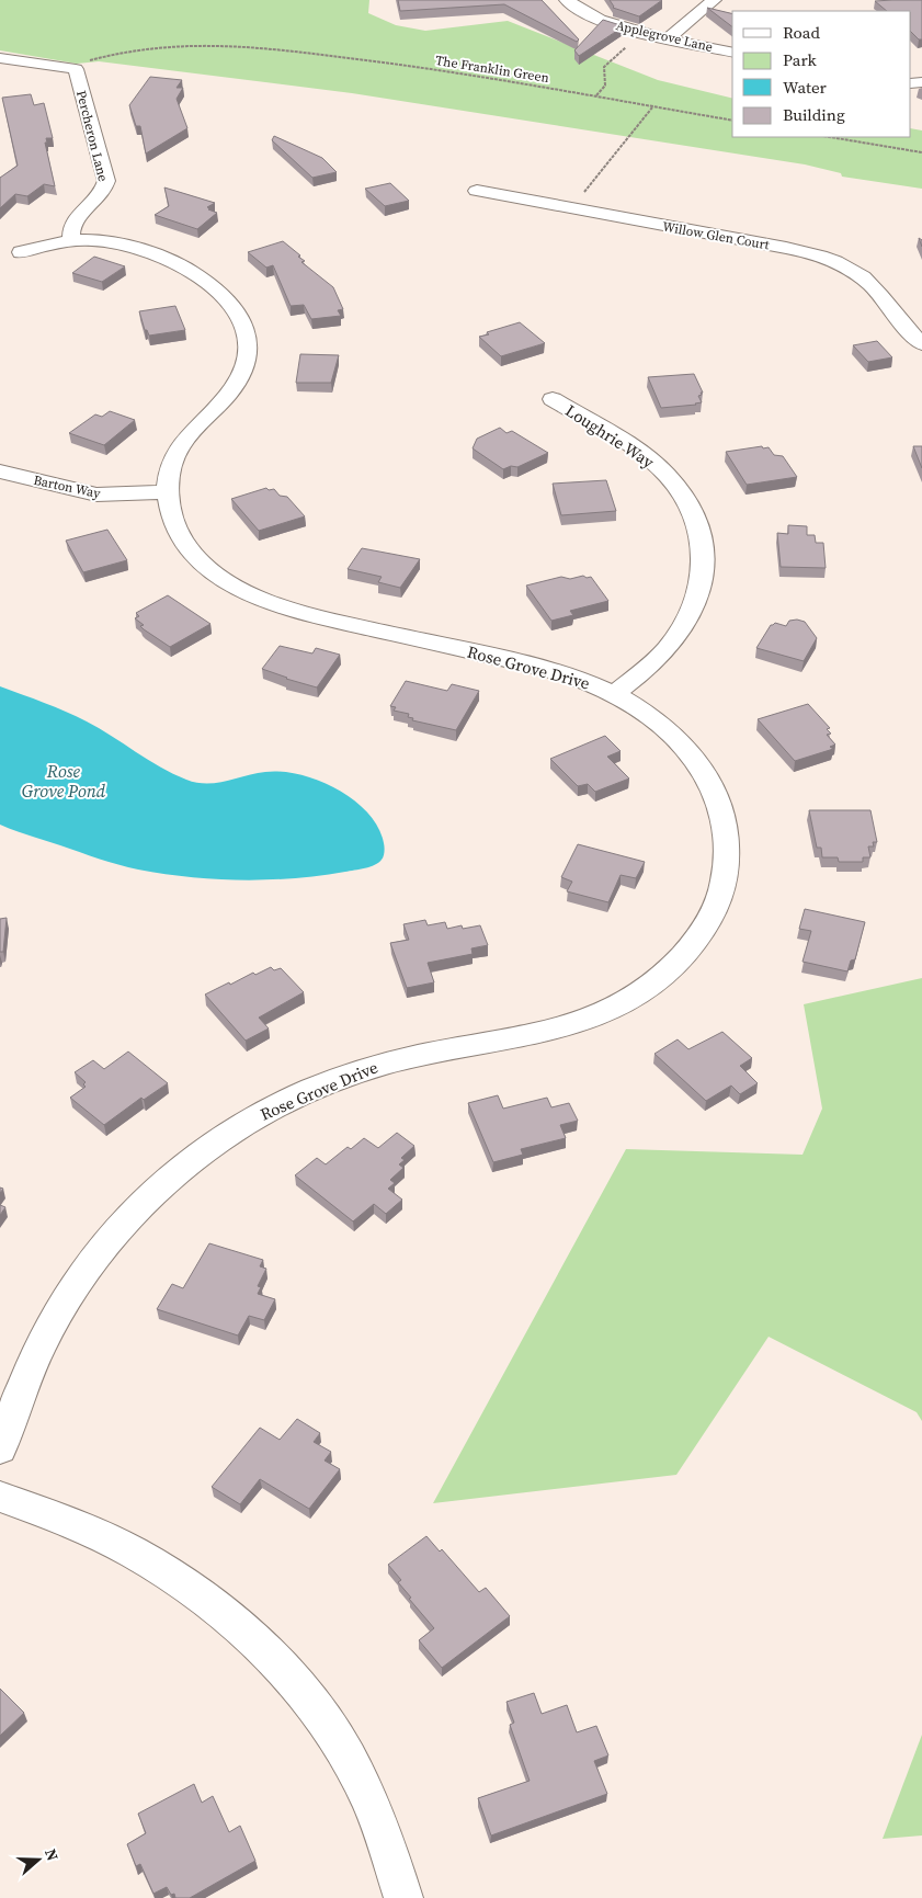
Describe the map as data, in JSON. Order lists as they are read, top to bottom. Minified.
{"streets":{"street":["Applegrove Lane","Percheron Lane","Willow Glen Court","Loughrie Way","Barton Way","Rose Grove Drive"],"path":["The Franklin Green"]},"crossings":[["The Franklin Green","Percheron Lane"],["Percheron Lane","Rose Grove Drive"],["Loughrie Way","Rose Grove Drive"],["Barton Way","Rose Grove Drive"]],"water":["Rose Grove Pond"],"legend":["Road","Park","Water","Building"],"north":"right"}
